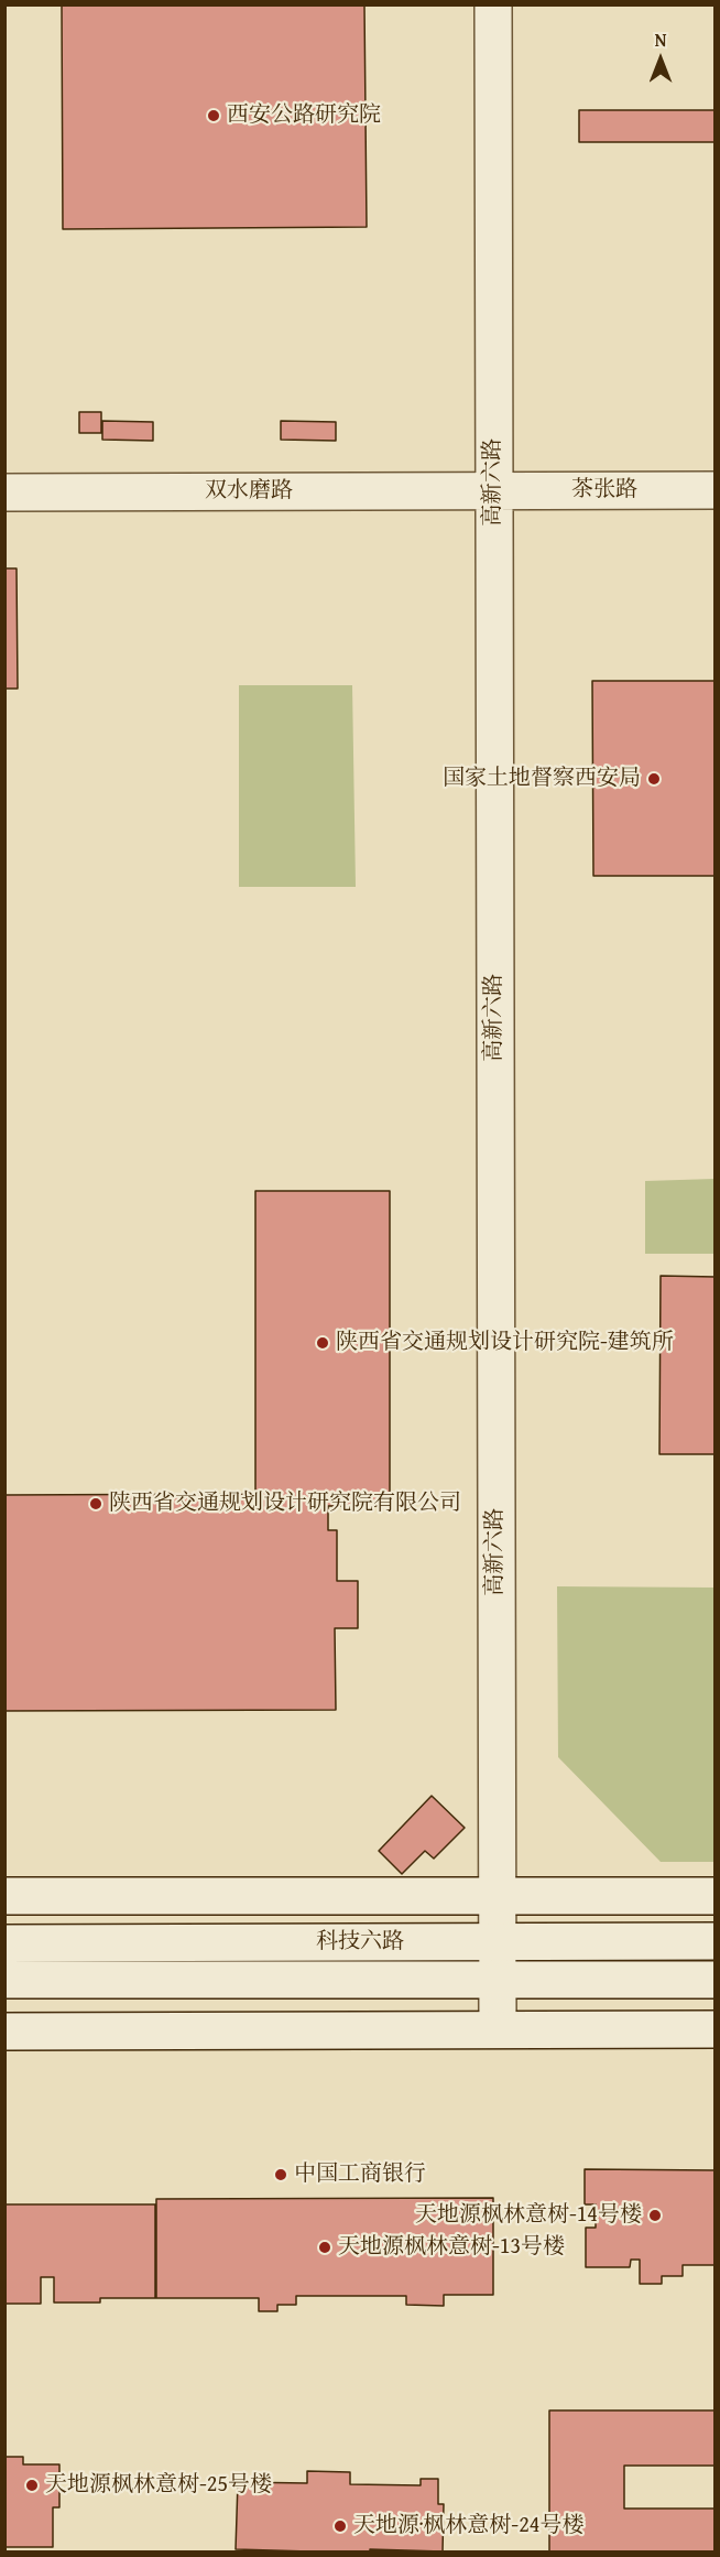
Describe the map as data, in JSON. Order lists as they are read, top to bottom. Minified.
{"streets":{"main road":["高新六路","茶张路","双水磨路","科技六路"]},"crossings":[["高新六路","茶张路"],["高新六路","双水磨路"],["高新六路","科技六路"],["茶张路","双水磨路"]],"places":["西安公路研究院","国家土地督察西安局","陕西省交通规划设计研究院-建筑所","陕西省交通规划设计研究院有限公司","中国工商银行","天地源枫林意树-14号楼","天地源枫林意树-13号楼","天地源枫林意树-25号楼","天地源·枫林意树-24号楼"],"north":"top"}
